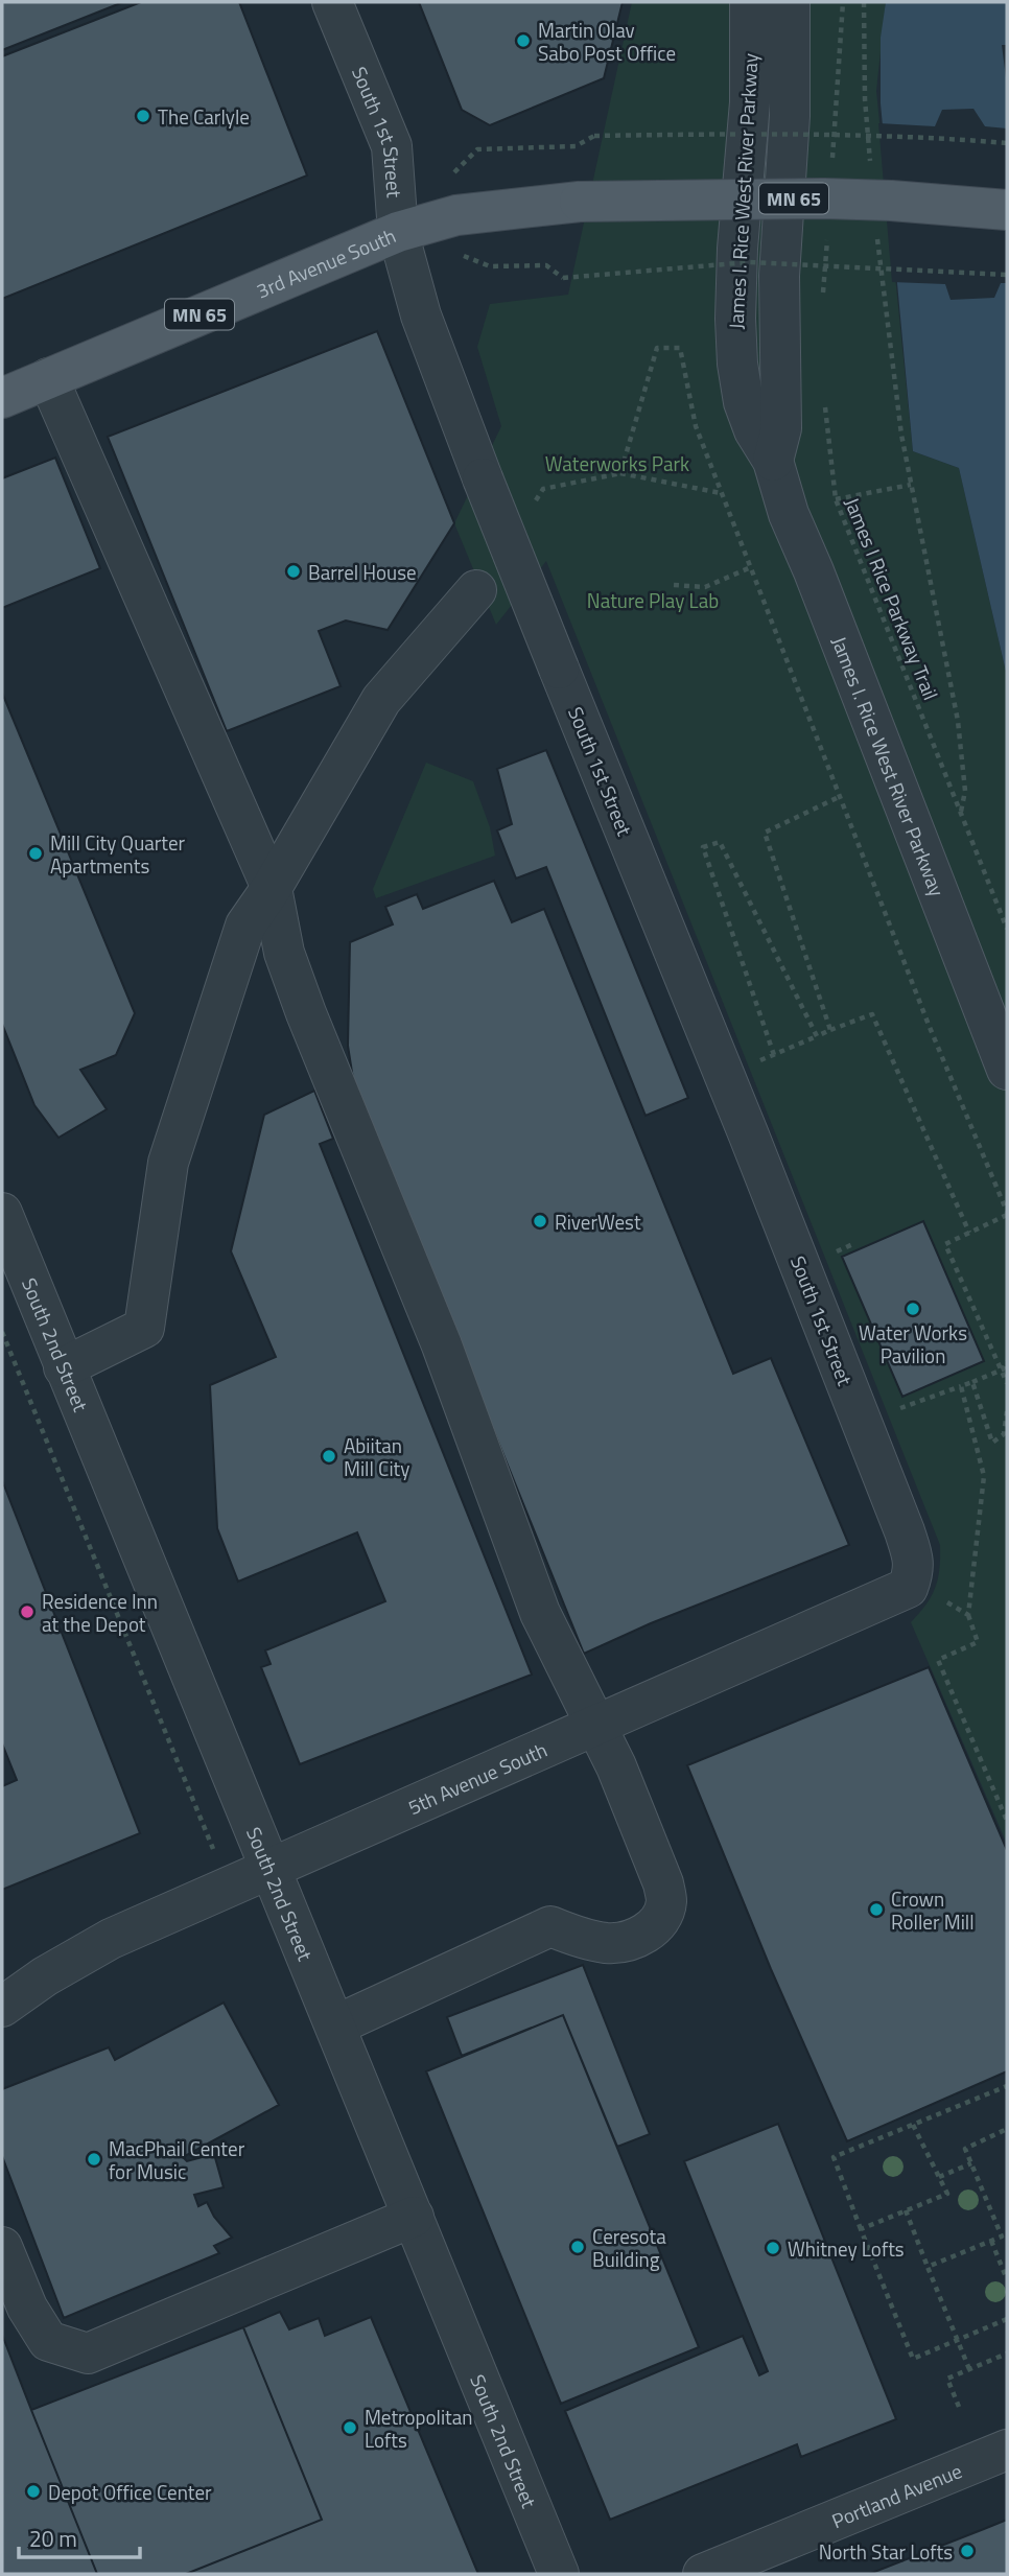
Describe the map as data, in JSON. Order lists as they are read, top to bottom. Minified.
{"streets":{"main road":["MN 65","3rd Avenue South"],"street":["South 1st Street","James I. Rice West River Parkway","South 2nd Street","5th Avenue South","Portland Avenue"],"path":["James I Rice Parkway Trail"]},"crossings":[["South 1st Street","3rd Avenue South"],["South 1st Street","5th Avenue South"],["South 2nd Street","5th Avenue South"]],"parks":["Waterworks Park","Nature Play Lab"],"places":["Martin Olav Sabo Post Office","The Carlyle","Barrel House","Mill City Quarter Apartments","RiverWest","Water Works Pavilion","Abiitan Mill City","Residence Inn at the Depot","Crown Roller Mill","MacPhail Center for Music","Ceresota Building","Whitney Lofts","Metropolitan Lofts","Depot Office Center","North Star Lofts"],"scale_bar":"20 m"}
